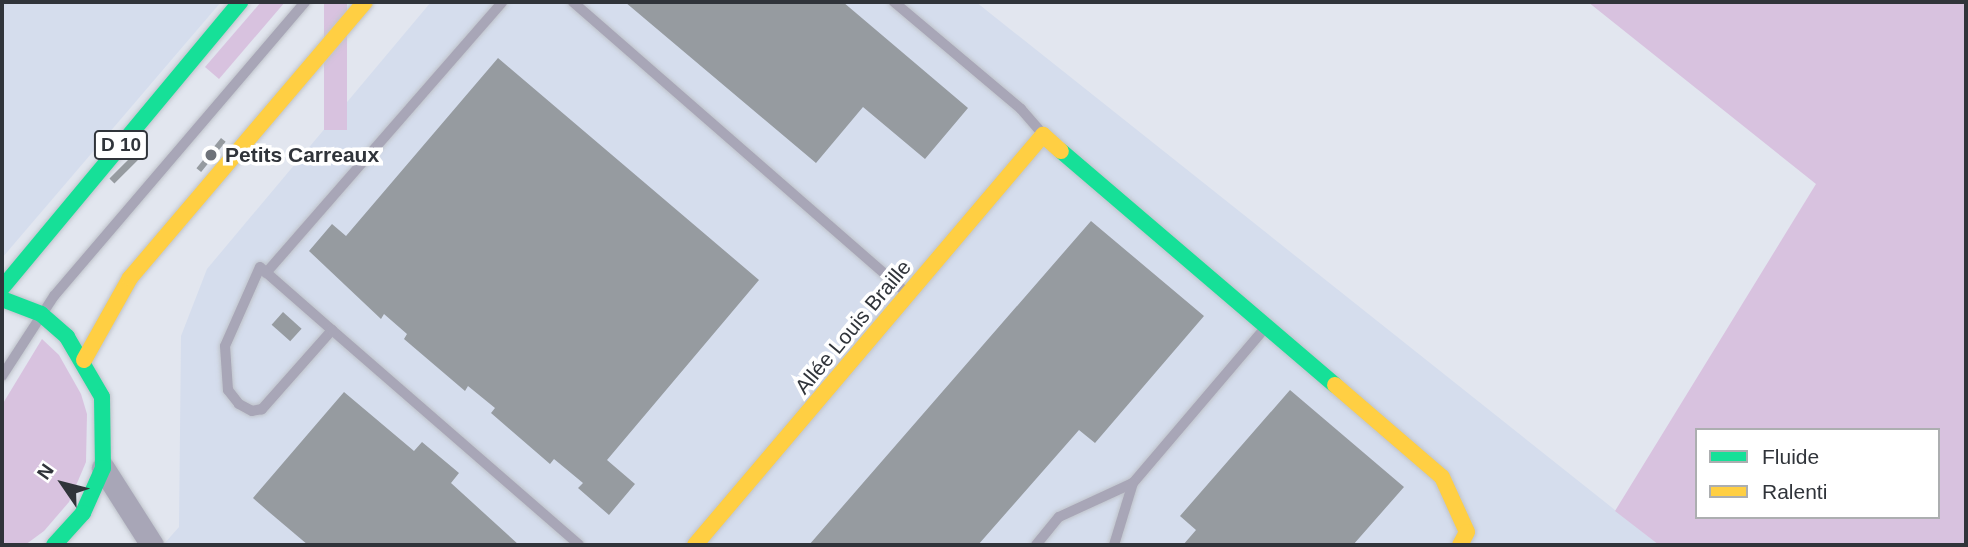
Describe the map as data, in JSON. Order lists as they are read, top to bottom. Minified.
{"streets":{"main road":["D 10","Allée Louis Braille"]},"places":["Petits Carreaux"],"legend":["Fluide","Ralenti"],"north":"top left"}
